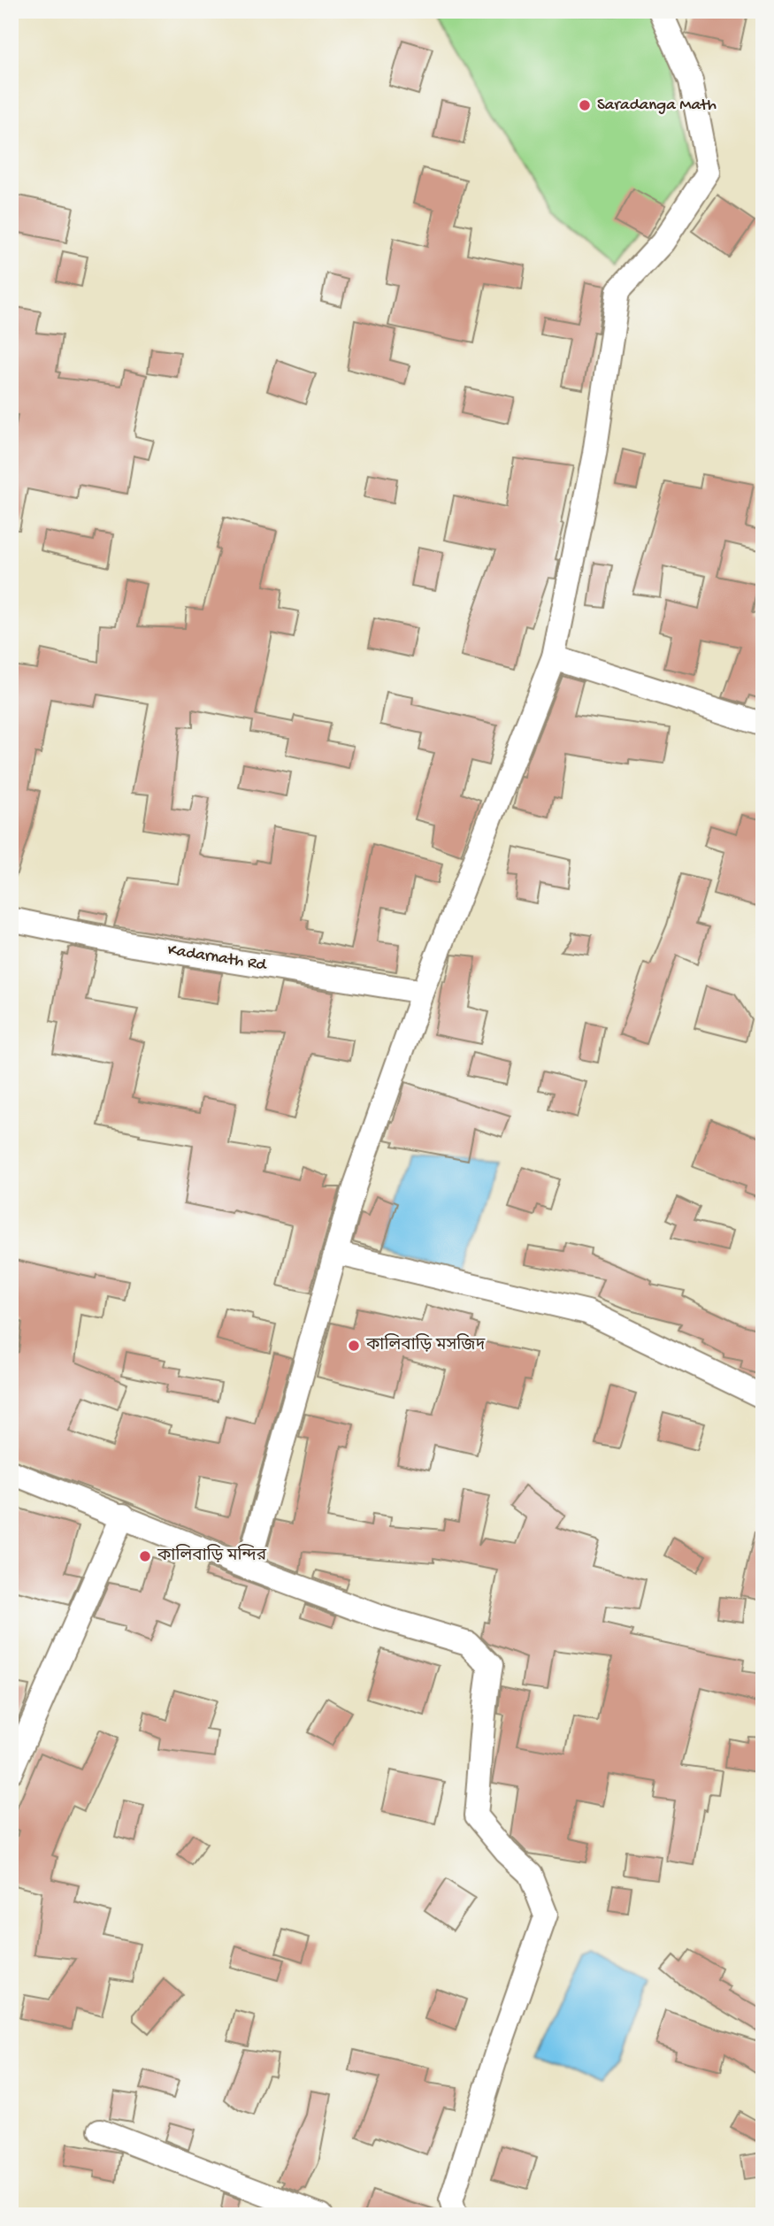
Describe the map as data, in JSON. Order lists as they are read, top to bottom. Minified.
{"streets":{"street":["Kadarnath Rd"]},"places":["Saradanga Math","কালিবাড়ি মসজিদ","কালিবাড়ি মন্দির"]}
